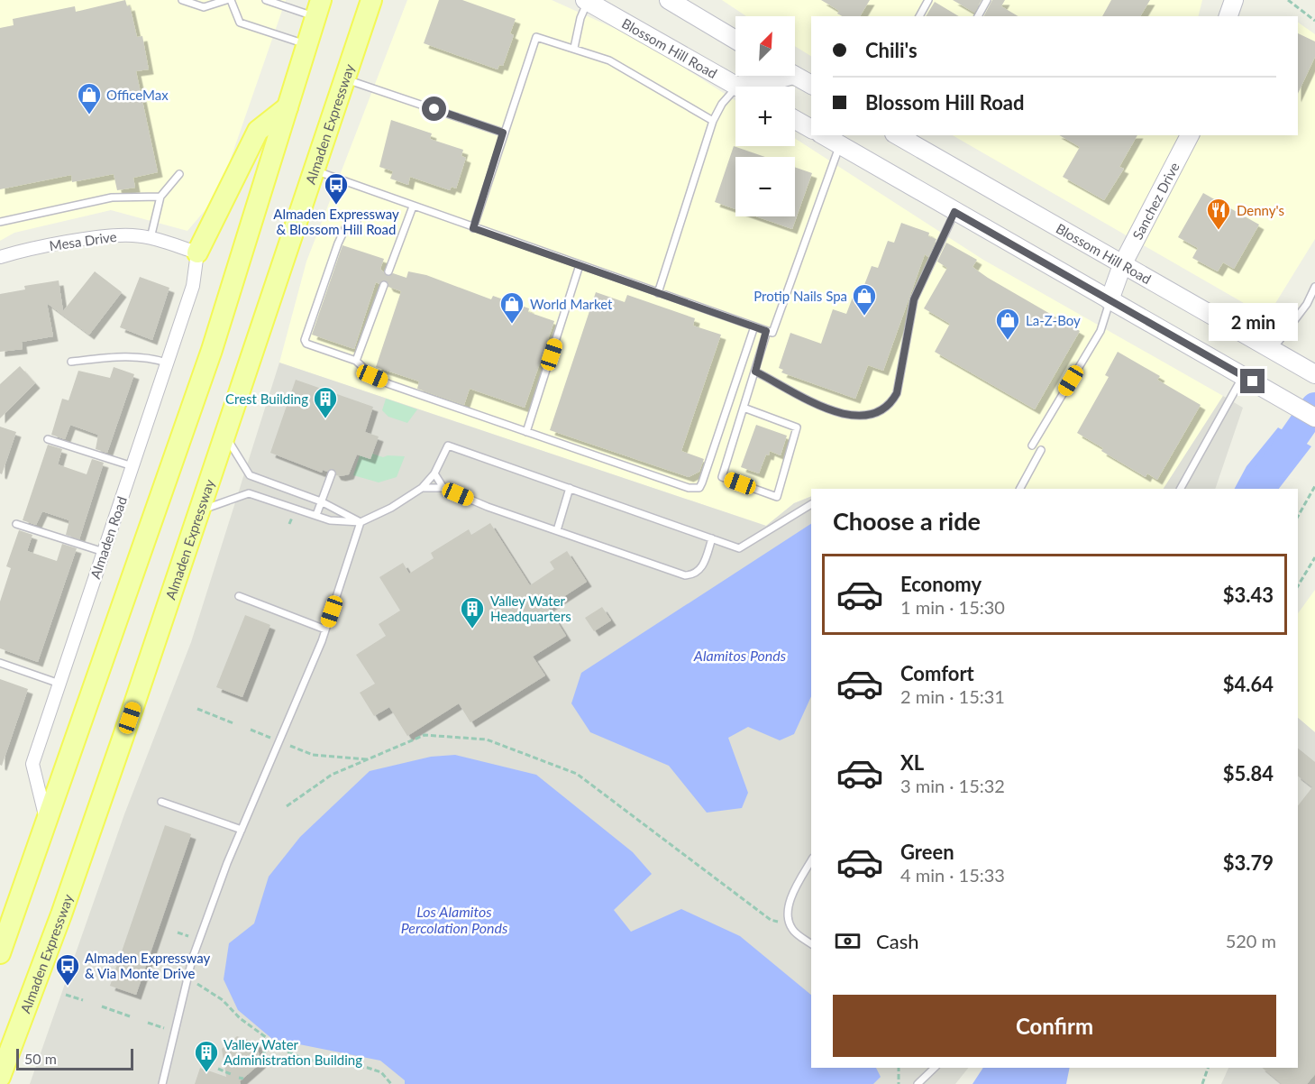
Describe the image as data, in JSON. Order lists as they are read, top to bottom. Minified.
{"streets":{"main road":["Blossom Hill Road","Almaden Expressway","Sanchez Drive"],"street":["Mesa Drive","Almaden Road"]},"crossings":[["Blossom Hill Road","Sanchez Drive"],["Mesa Drive","Almaden Road"]],"water":["Alamitos Ponds","Los Alamitos Percolation Ponds"],"places":{"shop":["OfficeMax","Protip Nails Spa","World Market","La-Z-Boy"],"bus stop":["Almaden Expressway & Blossom Hill Road","Almaden Expressway & Via Monte Drive"],"restaurant":["Denny's"],"building":["Crest Building","Valley Water Headquarters","Valley Water Administration Building"]},"scale_bar":"50 m","north":"top right","page":{"map_buttons":["+","−"],"banner":["Chili's","Blossom Hill Road"],"bubble":"2 min","heading":"Choose a ride","list":[{"name":"Economy","note":"1 min · 15:30","value":"$3.43"},{"name":"Comfort","note":"2 min · 15:31","value":"$4.64"},{"name":"XL","note":"3 min · 15:32","value":"$5.84"},{"name":"Green","note":"4 min · 15:33","value":"$3.79"}],"pay":["Cash","520 m"],"buttons":"Confirm","scale":"50 m"}}
